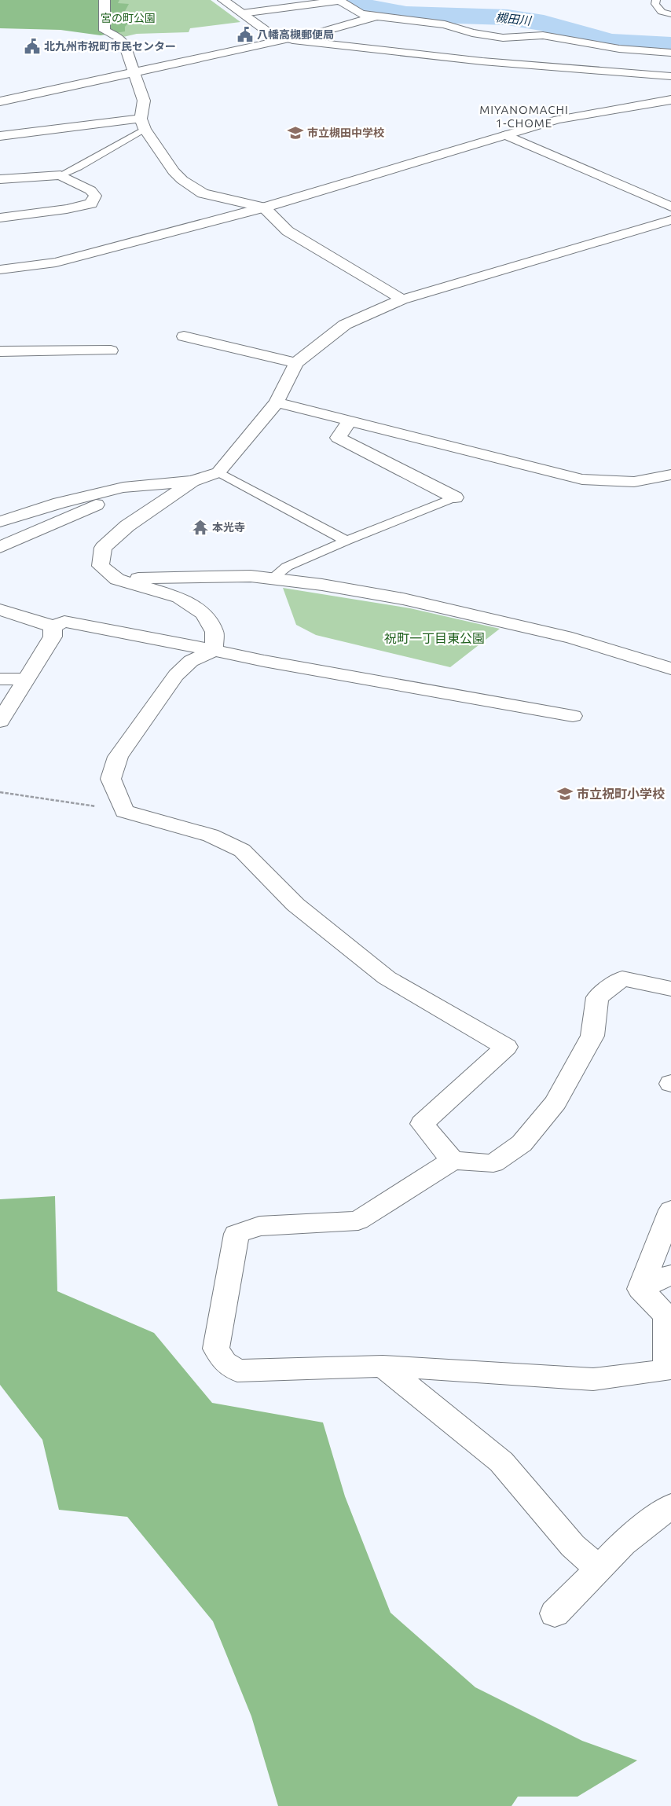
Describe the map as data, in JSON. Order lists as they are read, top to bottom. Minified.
{"districts":["MIYANOMACHI 1-CHOME"],"water":["槻田川"],"parks":["宮の町公園","祝町一丁目東公園"],"places":{"public building":["八幡高槻郵便局","北九州市祝町市民センター"],"school or university":["市立槻田中学校","市立祝町小学校"],"temple":["本光寺"]}}
